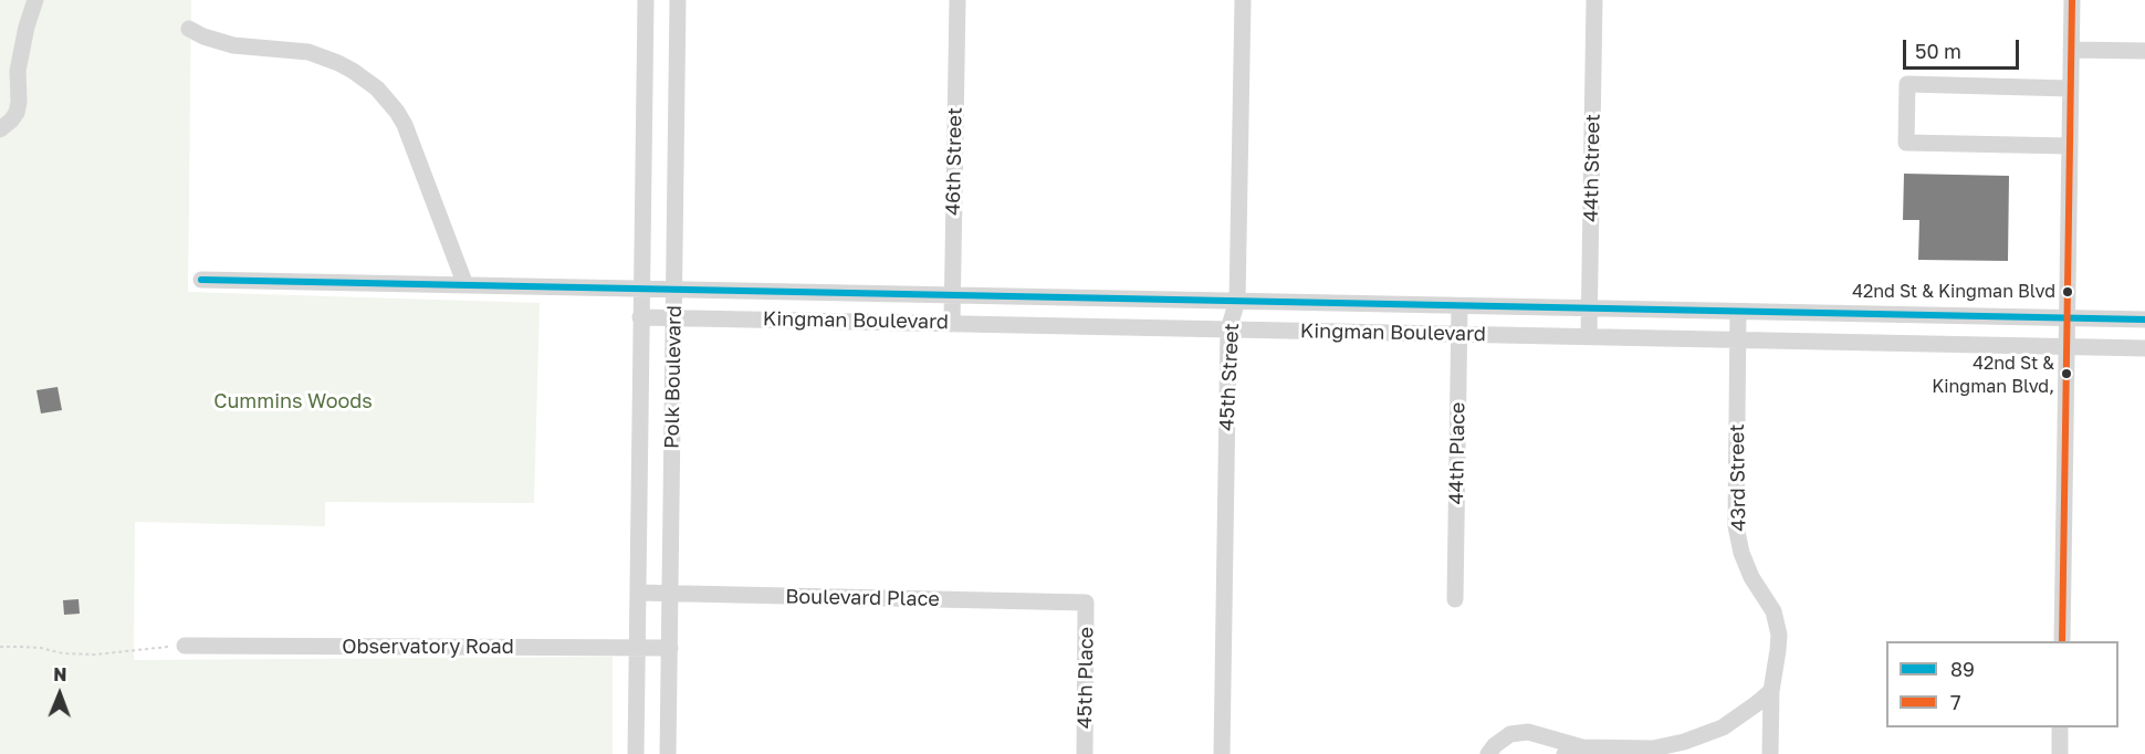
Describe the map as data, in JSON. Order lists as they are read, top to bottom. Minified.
{"streets":{"street":["46th Street","44th Street","Kingman Boulevard","Polk Boulevard","45th Street","44th Place","43rd Street","Boulevard Place","Observatory Road","45th Place"]},"crossings":[["46th Street","Kingman Boulevard"],["44th Street","Kingman Boulevard"],["Kingman Boulevard","Polk Boulevard"],["Kingman Boulevard","45th Street"],["Kingman Boulevard","44th Place"],["Kingman Boulevard","43rd Street"],["Polk Boulevard","Boulevard Place"],["Polk Boulevard","Observatory Road"],["Boulevard Place","45th Place"]],"parks":["Cummins Woods"],"places":["42nd St & Kingman Blvd","42nd St & Kingman Blvd,"],"lines":["transit line 7","transit line 89"],"legend":["89","7"],"scale_bar":"50 m","north":"top"}
